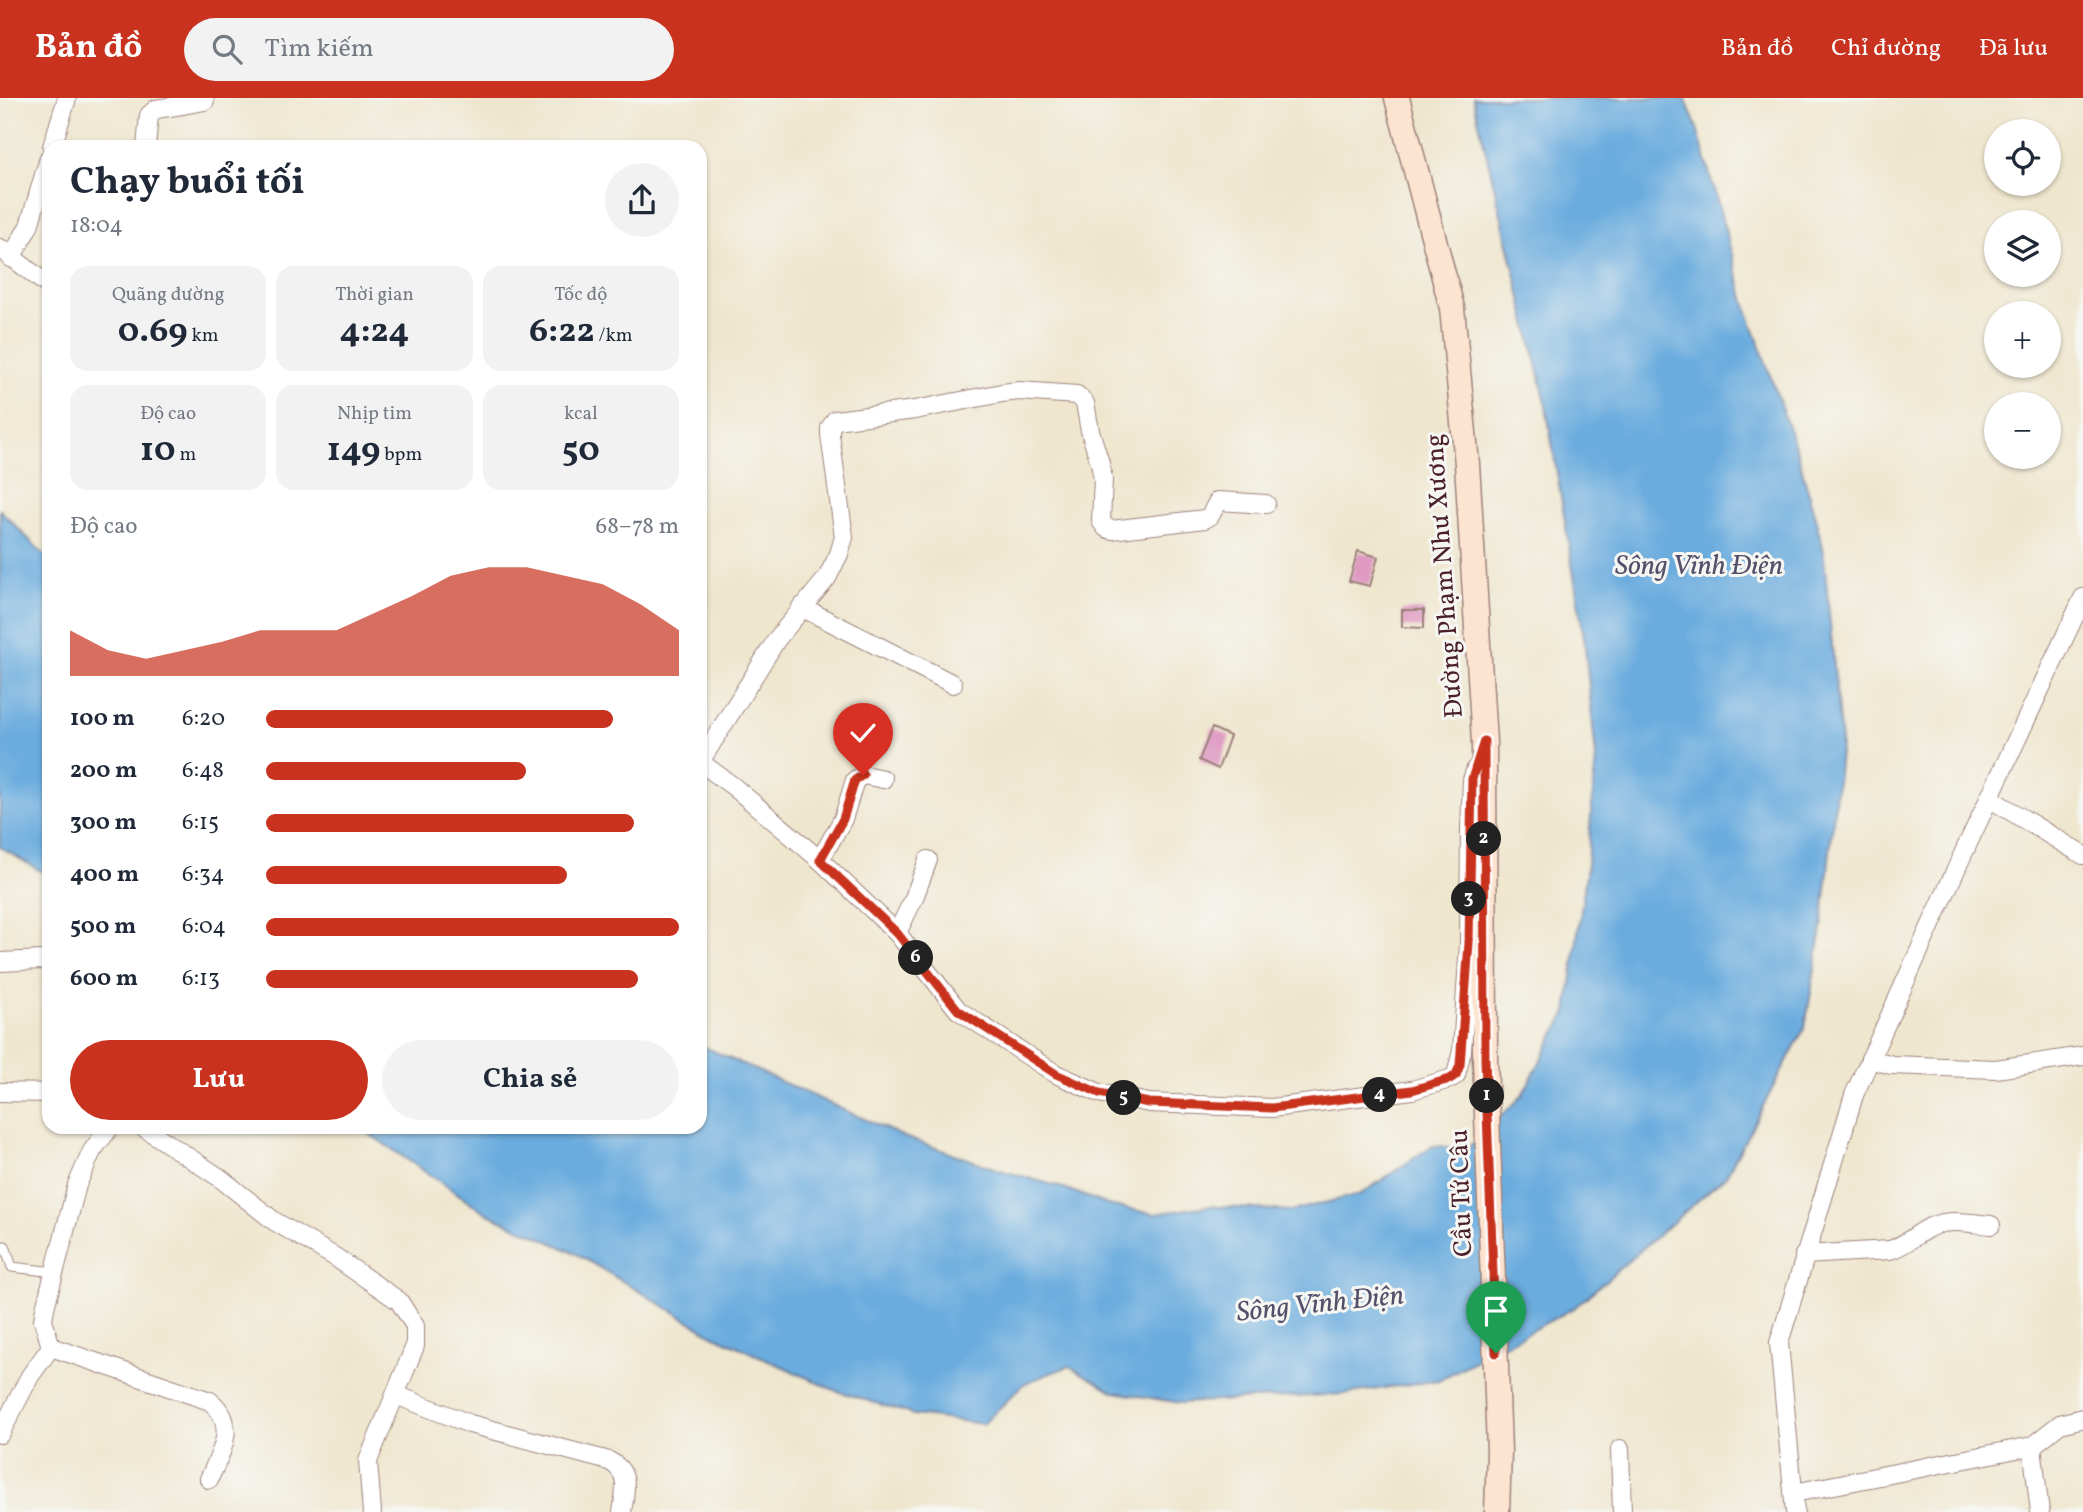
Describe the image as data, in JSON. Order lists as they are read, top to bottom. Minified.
{"streets":{"main road":["Đường Phạm Như Xương","Cầu Tứ Câu"]},"crossings":[["Đường Phạm Như Xương","Cầu Tứ Câu"]],"water":["Sông Vĩnh Điện"],"page":{"header":"Bản đồ","search":"Tìm kiếm","nav":["Bản đồ","Chỉ đường","Đã lưu"],"map_buttons":["+","−"],"heading":["Chạy buổi tối","18:04"],"stats":[["Quãng đường","0.69 km"],["Thời gian","4:24"],["Tốc độ","6:22 /km"],["Độ cao","10 m"],["Nhịp tim","149 bpm"],["kcal","50"]],"chart":["Độ cao","68–78 m"],"list":[{"name":"100 m","note":"6:20"},{"name":"200 m","note":"6:48"},{"name":"300 m","note":"6:15"},{"name":"400 m","note":"6:34"},{"name":"500 m","note":"6:04"},{"name":"600 m","note":"6:13"}],"pins":["2","3","6","4","1","5"],"buttons":["Lưu","Chia sẻ"]}}
